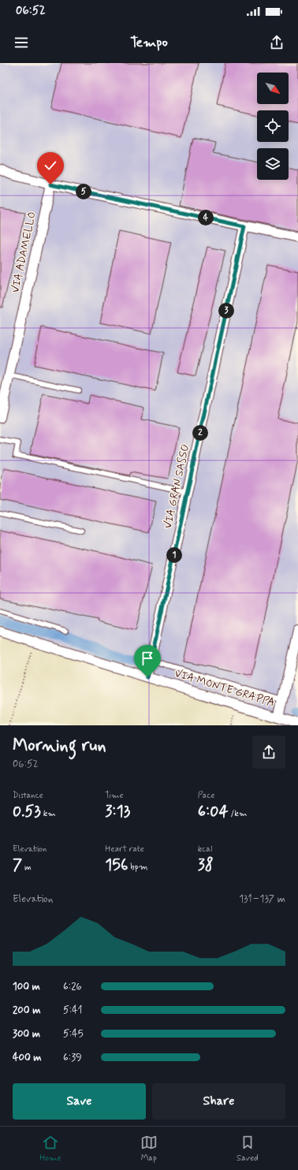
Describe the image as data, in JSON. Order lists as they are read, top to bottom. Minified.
{"streets":{"street":["VIA ADAMELLO","VIA GRAN SASSO","VIA MONTE GRAPPA"]},"crossings":[["VIA GRAN SASSO","VIA MONTE GRAPPA"]],"north":"bottom right","page":{"status":"06:52","header":"Tempo","pins":["5","4","3","2","1"],"heading":["Morning run","06:52"],"stats":[["Distance","0.53 km"],["Time","3:13"],["Pace","6:04 /km"],["Elevation","7 m"],["Heart rate","156 bpm"],["kcal","38"]],"chart":["Elevation","131–137 m"],"list":[{"name":"100 m","note":"6:26"},{"name":"200 m","note":"5:41"},{"name":"300 m","note":"5:45"},{"name":"400 m","note":"6:39"}],"buttons":["Save","Share"],"tabs":["Home","Map","Saved"]}}
